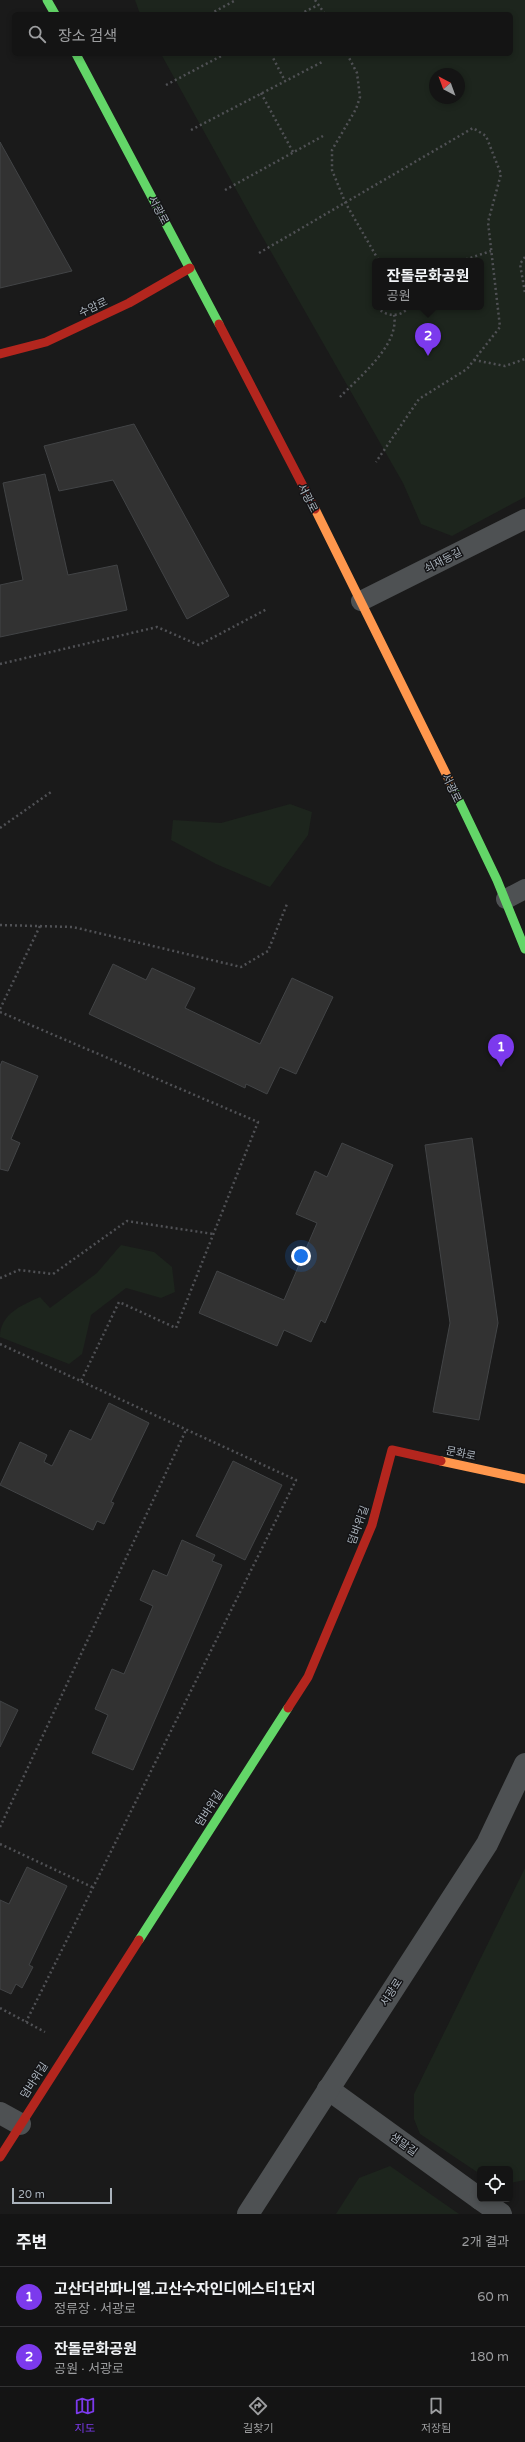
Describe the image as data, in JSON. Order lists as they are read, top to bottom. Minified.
{"streets":{"street":["서광로","수암로","문화로","덤바위길","샘말길"],"lane":["쇠재등길"]},"crossings":[["서광로","수암로"],["서광로","쇠재등길"],["서광로","샘말길"],["문화로","덤바위길"]],"scale_bar":"20 m","north":"top left","page":{"search":"장소 검색","popup":["잔돌문화공원","공원"],"pins":["2","1"],"scale":"20 m","heading":["주변","2개 결과"],"list":[{"mark":"1","name":"고산더라파니엘.고산수자인디에스티1단지","note":"정류장 · 서광로","value":"60 m"},{"mark":"2","name":"잔돌문화공원","note":"공원 · 서광로","value":"180 m"}],"nav":["지도","길찾기","저장됨"]}}
